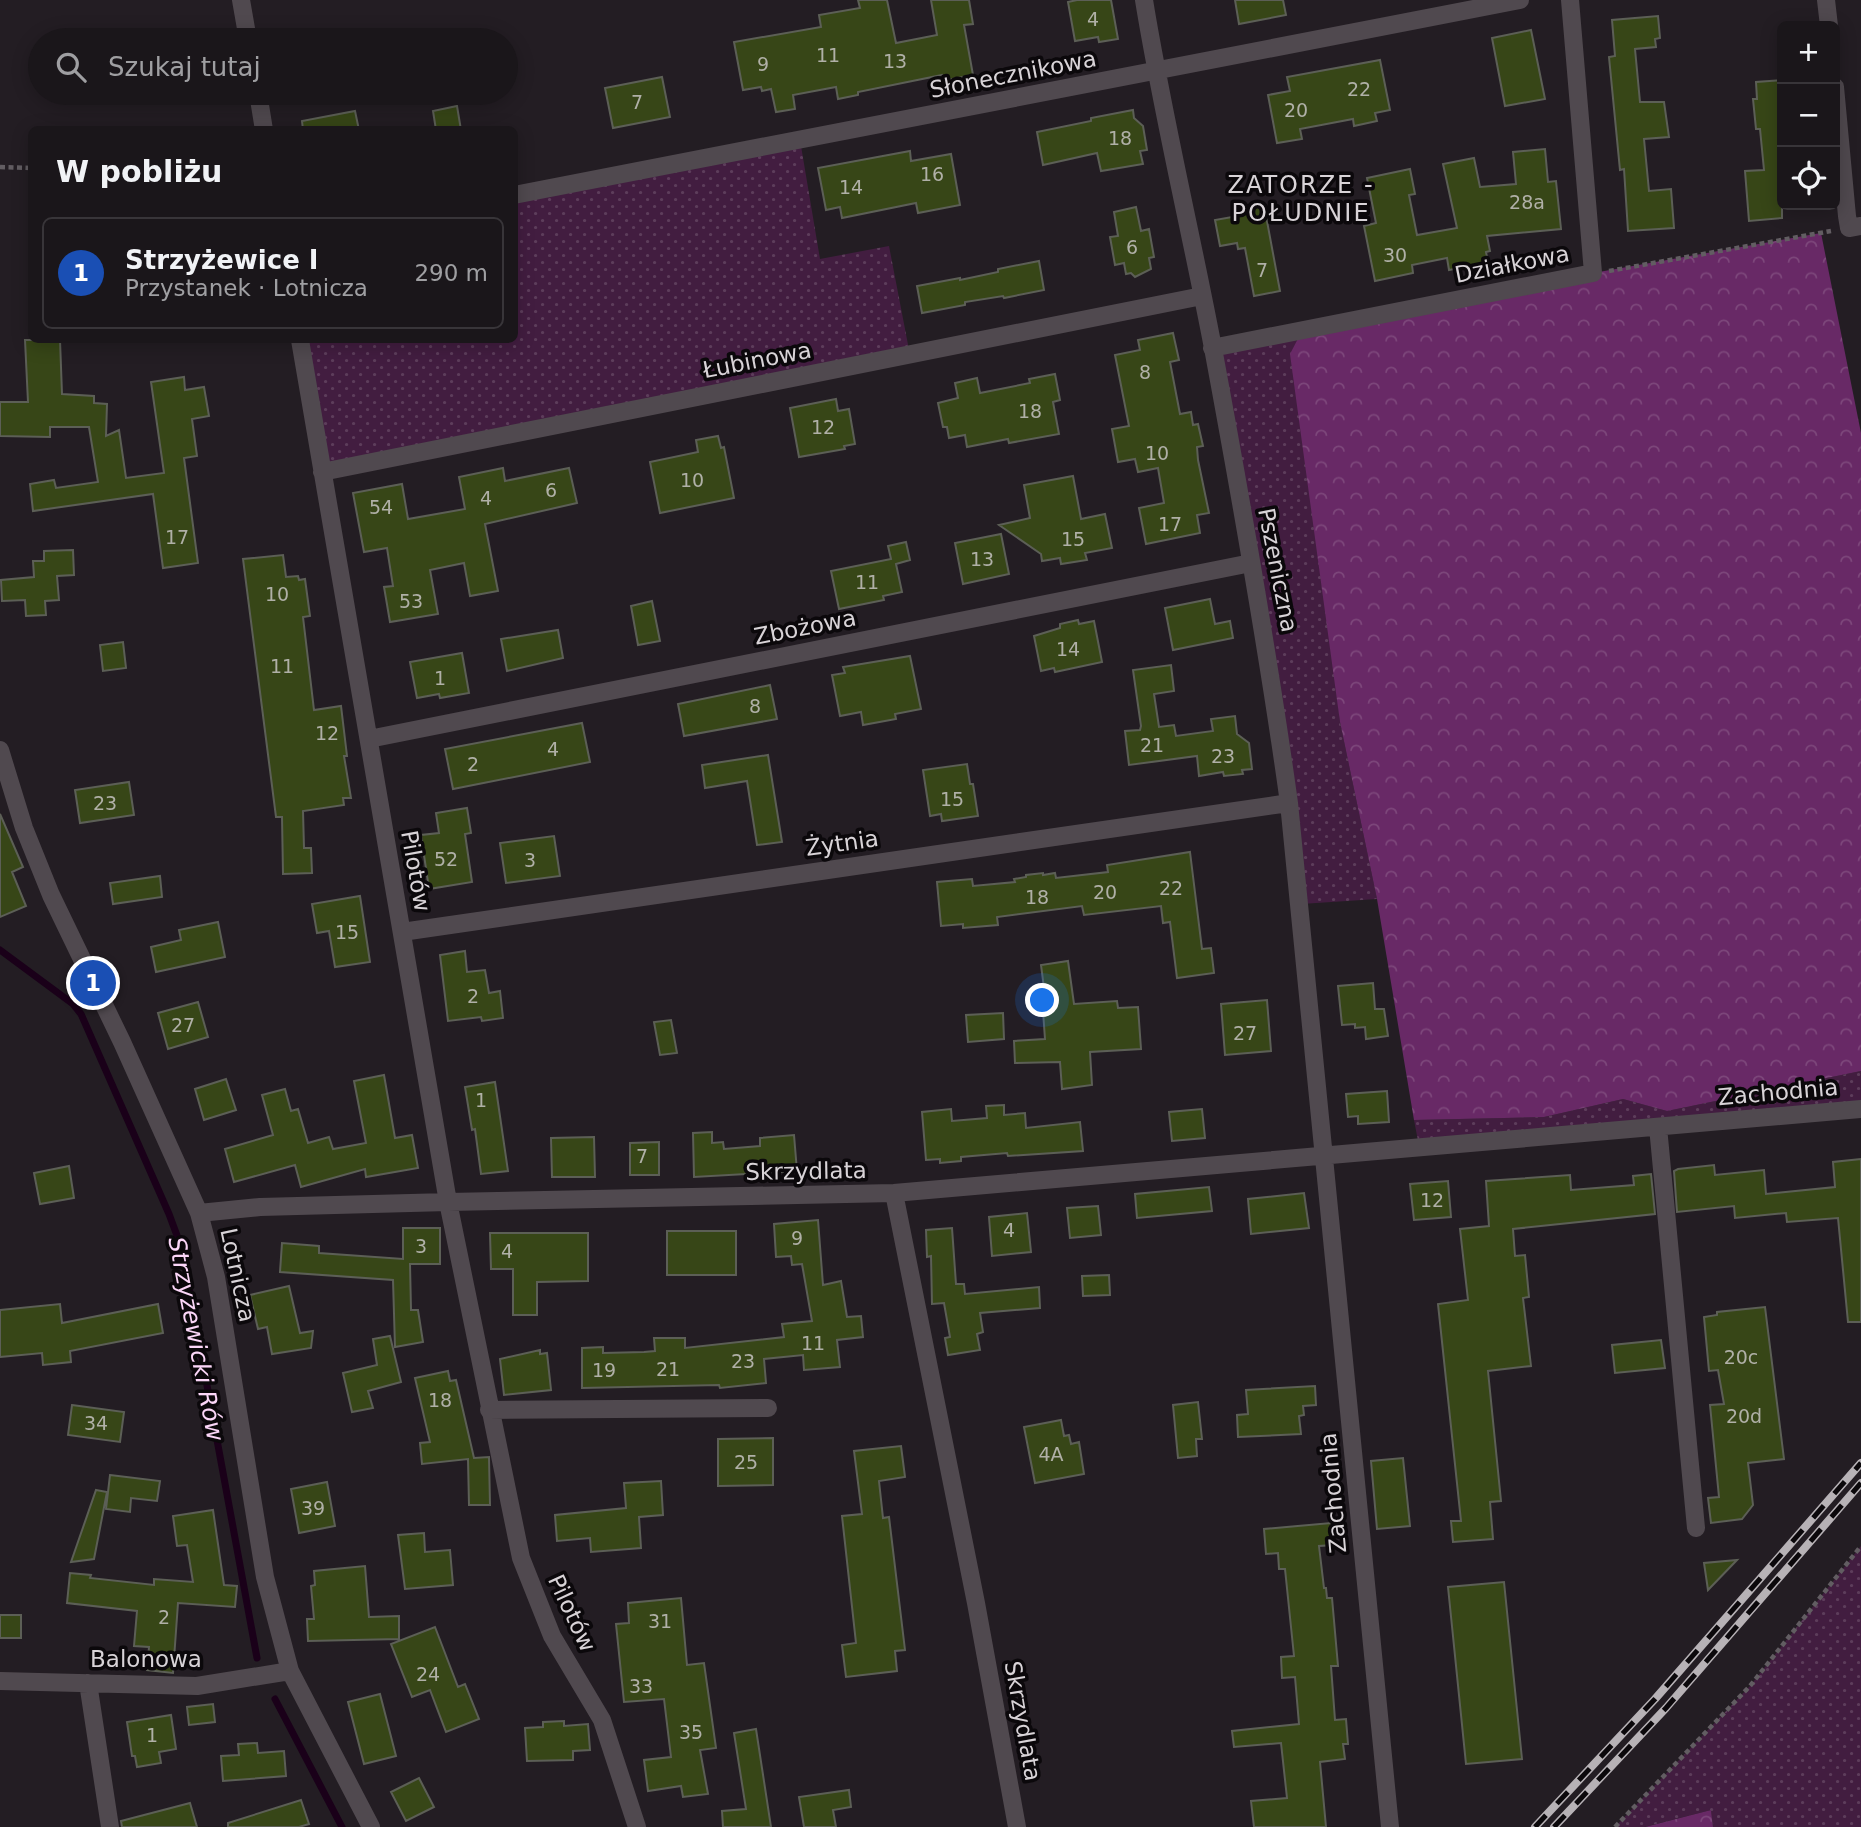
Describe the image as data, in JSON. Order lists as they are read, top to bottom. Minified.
{"streets":{"street":["Słonecznikowa","Działkowa","Łubinowa","Pszeniczna","Zbożowa","Żytnia","Pilotów","Zachodnia","Skrzydlata","Lotnicza","Balonowa"]},"crossings":[["Słonecznikowa","Pszeniczna"],["Działkowa","Pszeniczna"],["Łubinowa","Pszeniczna"],["Łubinowa","Pilotów"],["Pszeniczna","Zbożowa"],["Pszeniczna","Żytnia"],["Pszeniczna","Zachodnia"],["Zbożowa","Pilotów"],["Żytnia","Pilotów"],["Pilotów","Skrzydlata"],["Zachodnia","Skrzydlata"],["Skrzydlata","Lotnicza"],["Lotnicza","Balonowa"]],"districts":["ZATORZE - POŁUDNIE"],"water":["Strzyżewicki Rów"],"house_numbers":["4","11","13","9","22","7","20","18","16","14","28a","6","30","7","8","18","12","10","10","6","4","54","17","17","15","13","11","10","53","14","11","1","8","12","21","4","23","2","15","23","52","3","22","20","18","15","2","27","27","1","7","12","4","9","3","4","11","20c","23","21","19","18","20d","34","4A","25","39","2","31","24","33","35","1"],"page":{"map_buttons":["+","−"],"search":"Szukaj tutaj","heading":"W pobliżu","list":[{"mark":"1","name":"Strzyżewice I","note":"Przystanek · Lotnicza","value":"290 m"}],"pins":"1"}}
